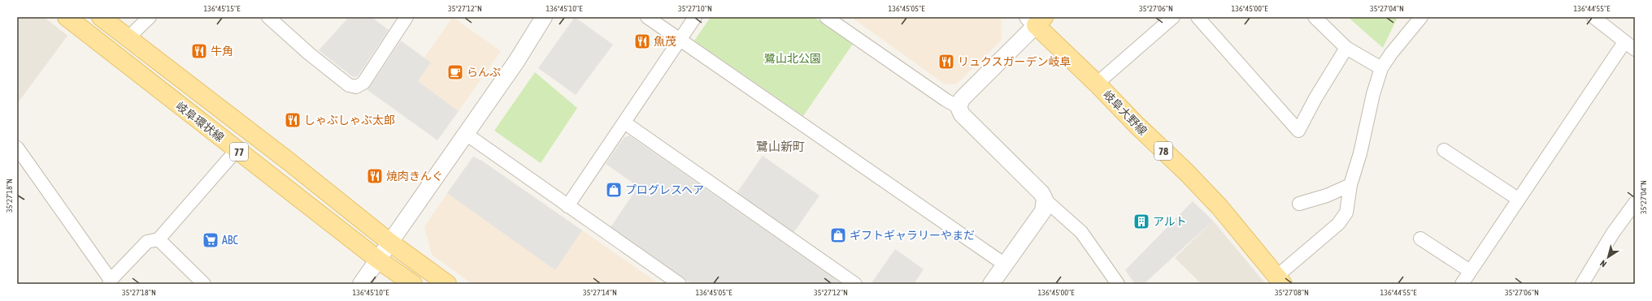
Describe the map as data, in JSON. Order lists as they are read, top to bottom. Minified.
{"streets":{"main road":["岐阜大野線","岐阜環状線","78","77"]},"districts":["鷺山新町"],"parks":["鷺山北公園"],"places":{"restaurant":["魚茂","牛角","リュクスガーデン岐阜","しゃぶしゃぶ太郎","焼肉きんぐ"],"cafe":["らんぷ"],"shop":["プログレスヘア","ギフトギャラリーやまだ"],"building":["アルト"],"supermarket":["ABC"]},"north":"bottom left","coordinates":["136°45'15\"E","35°27'12\"N","136°45'10\"E","35°27'10\"N","136°45'05\"E","35°27'06\"N","136°45'00\"E","35°27'04\"N","136°44'55\"E","35°27'18\"N","35°27'14\"N","35°27'08\"N"]}
